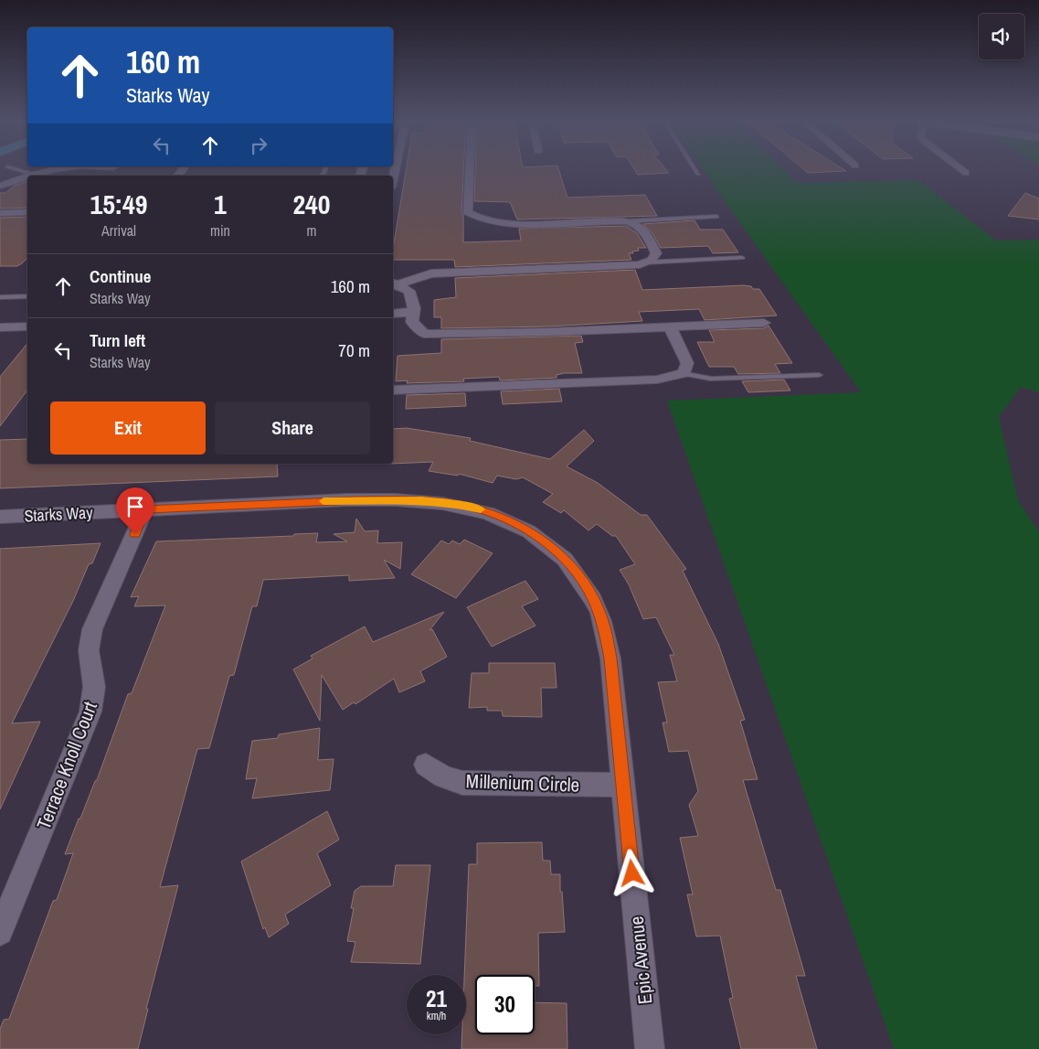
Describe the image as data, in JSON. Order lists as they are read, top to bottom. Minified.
{"streets":{"street":["Starks Way","Terrace Knoll Court","Millenium Circle","Epic Avenue"]},"crossings":[["Starks Way","Terrace Knoll Court"],["Starks Way","Epic Avenue"],["Millenium Circle","Epic Avenue"]],"page":{"turn":["160 m","Starks Way"],"eta":["15:49","Arrival","1","min","240","m"],"list":[{"name":"Continue","note":"Starks Way","value":"160 m"},{"name":"Turn left","note":"Starks Way","value":"70 m"}],"buttons":["Exit","Share"],"speed":"21 km/h","limit":"30"}}
